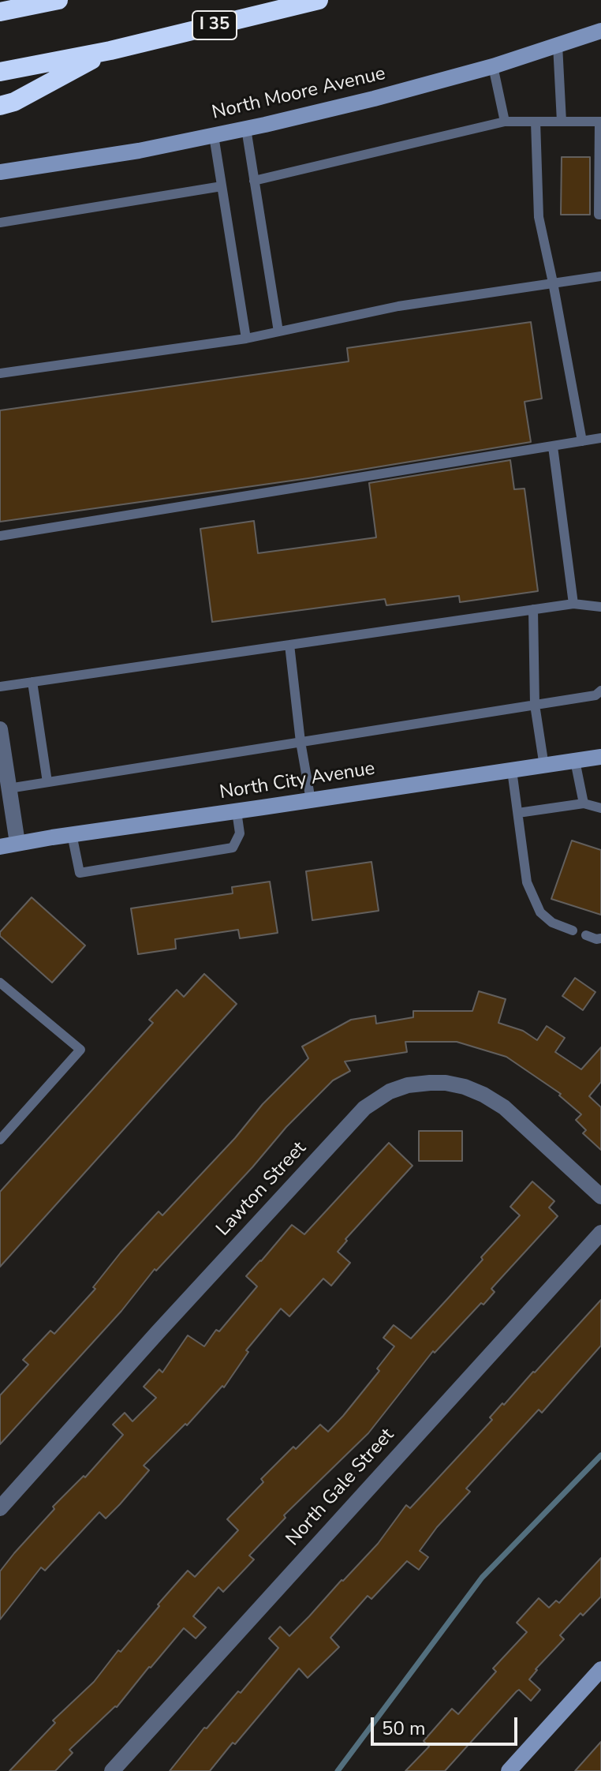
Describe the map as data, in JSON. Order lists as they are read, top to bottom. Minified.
{"streets":{"highway":["I 35"],"street":["North Moore Avenue","North City Avenue","Lawton Street","North Gale Street"]},"scale_bar":"50 m"}
